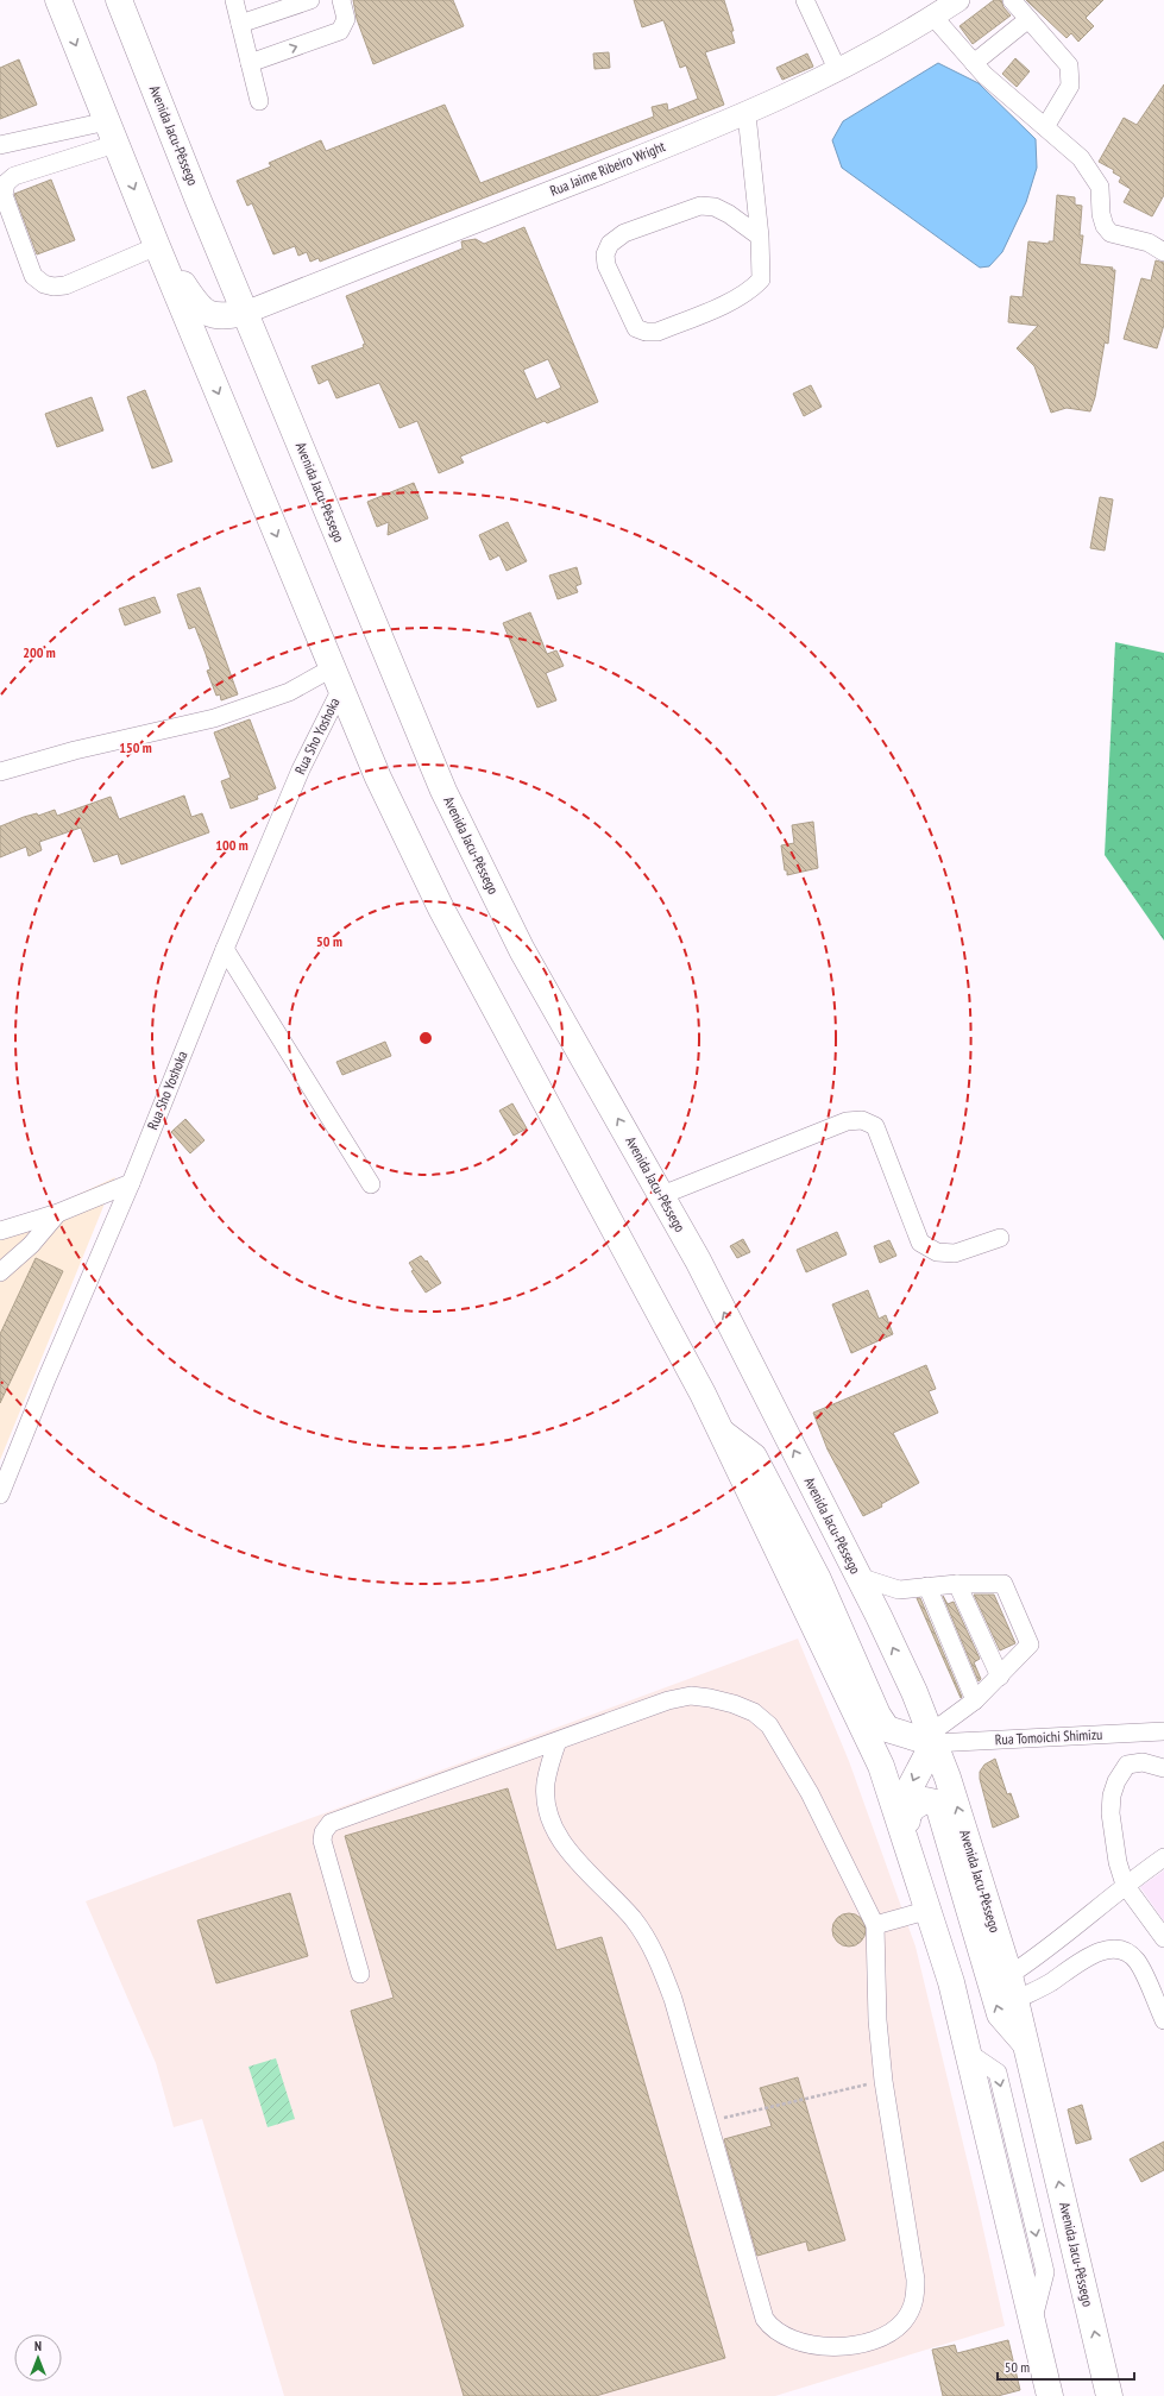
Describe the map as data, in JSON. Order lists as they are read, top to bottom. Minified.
{"streets":{"highway":["Avenida Jacu-Pêssego"],"main road":["Rua Jaime Ribeiro Wright"],"street":["Rua Sho Yoshoka","Rua Tomoichi Shimizu"]},"crossings":[["Avenida Jacu-Pêssego","Rua Jaime Ribeiro Wright"],["Avenida Jacu-Pêssego","Rua Tomoichi Shimizu"]],"scale_bar":"50 m","north":"top","rings":["200 m","150 m","100 m","50 m"]}
